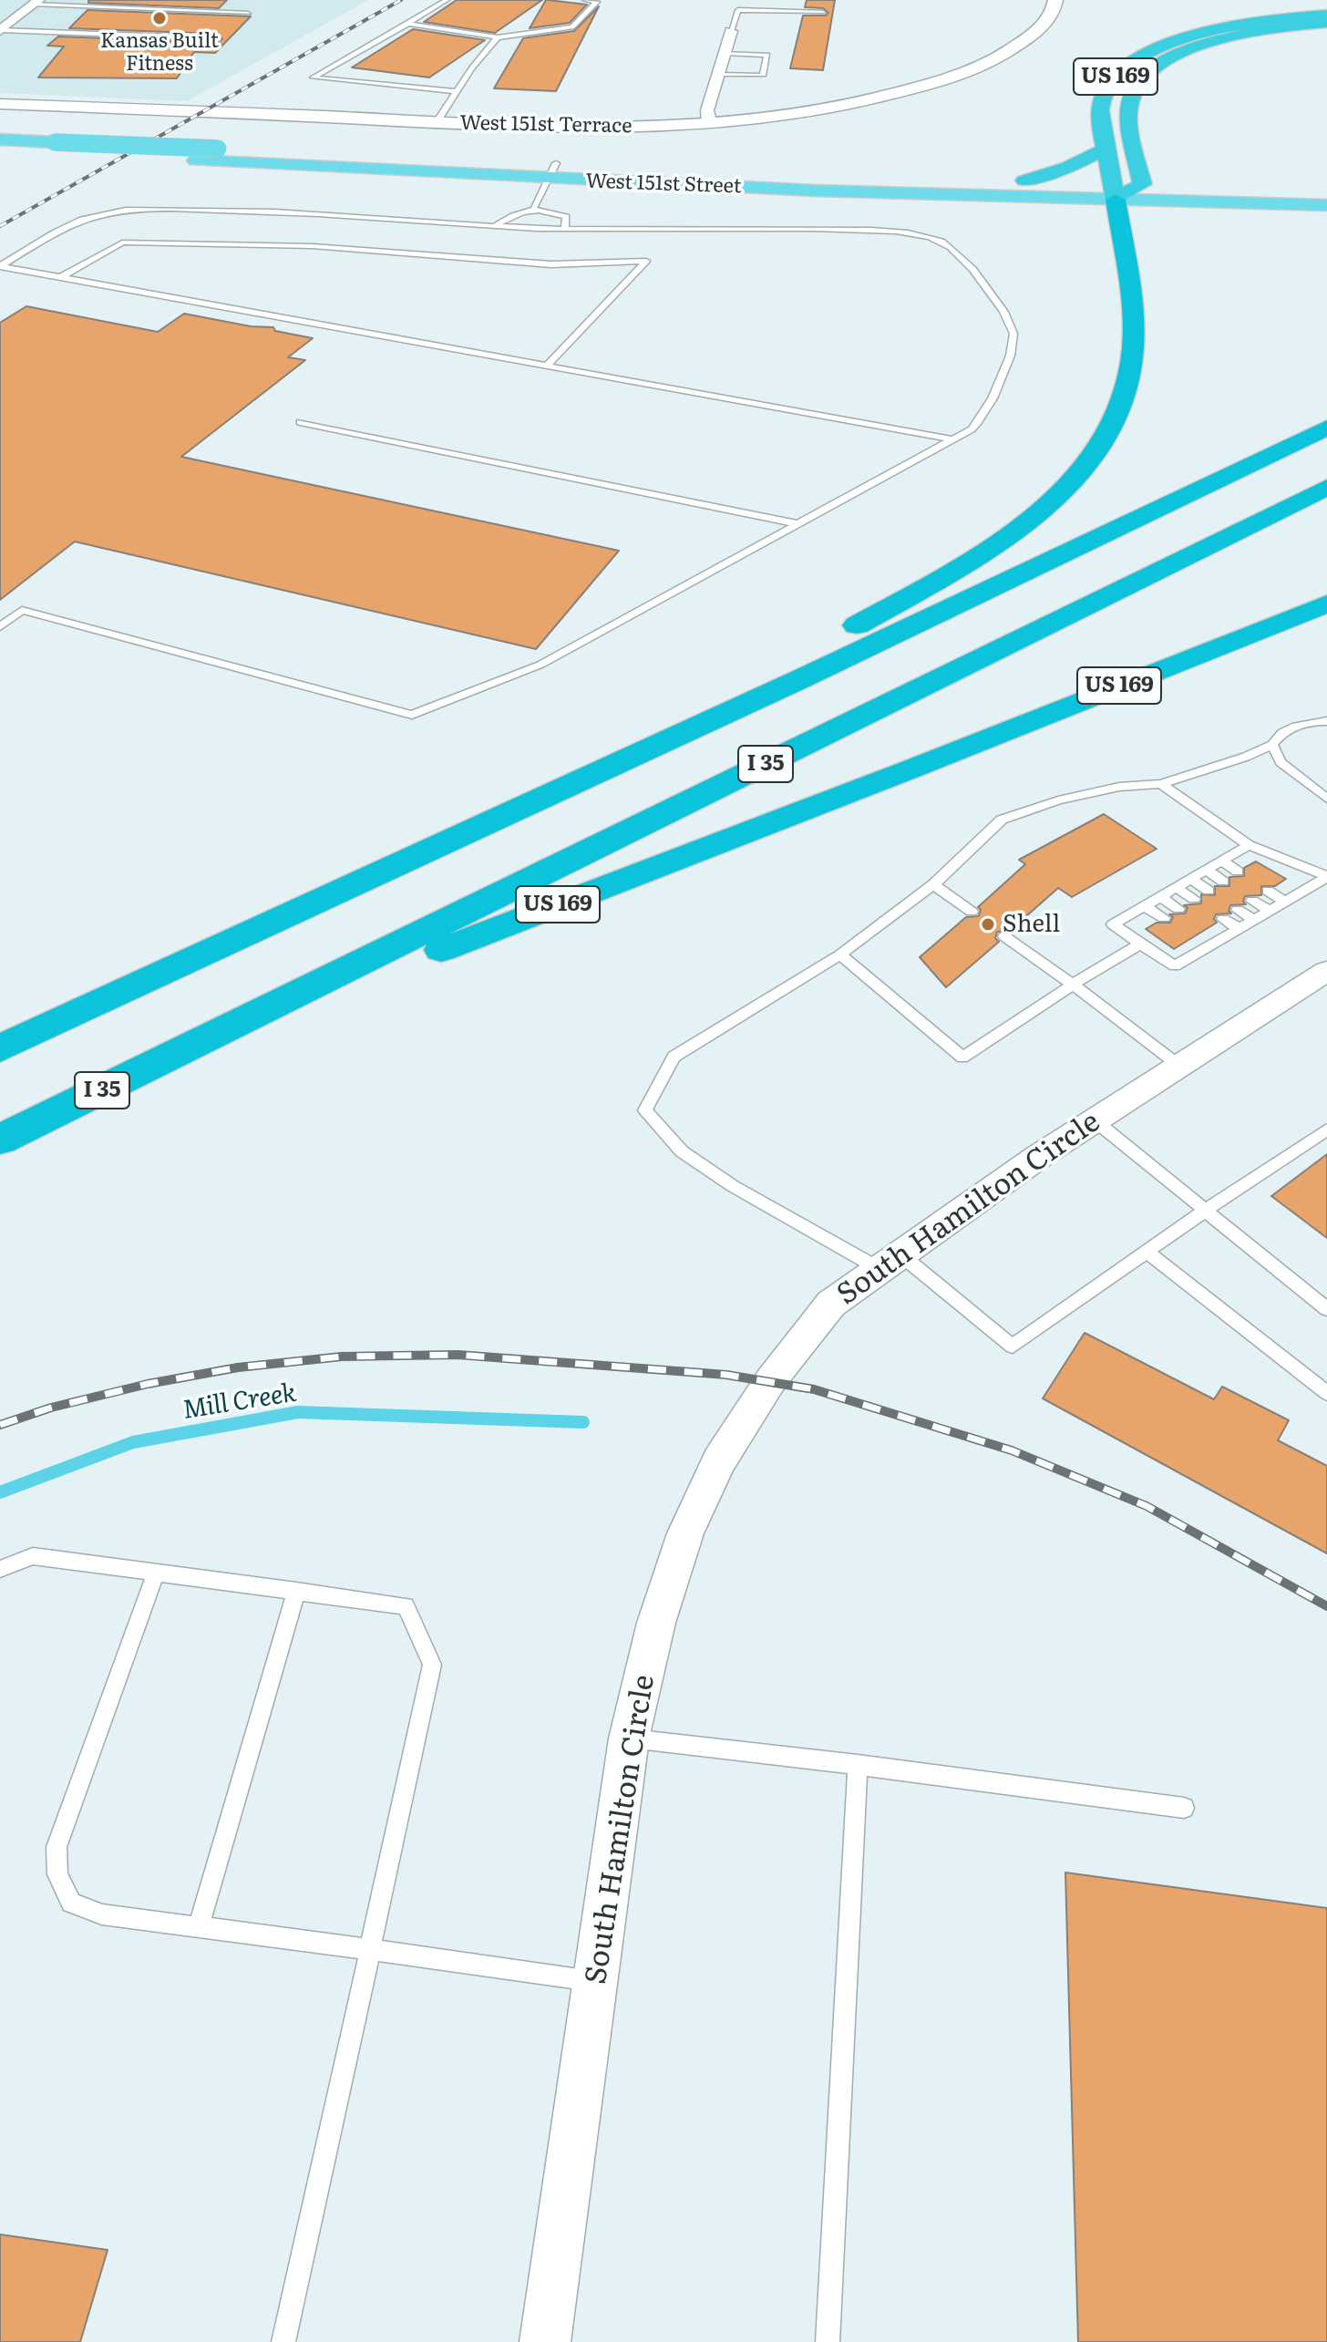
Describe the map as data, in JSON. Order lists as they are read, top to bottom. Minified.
{"streets":{"highway":["US 169","I 35"],"main road":["West 151st Street"],"street":["West 151st Terrace","South Hamilton Circle"]},"crossings":[["US 169","West 151st Street"],["US 169","I 35"]],"water":["Mill Creek"],"places":["Kansas Built Fitness","Shell"]}
